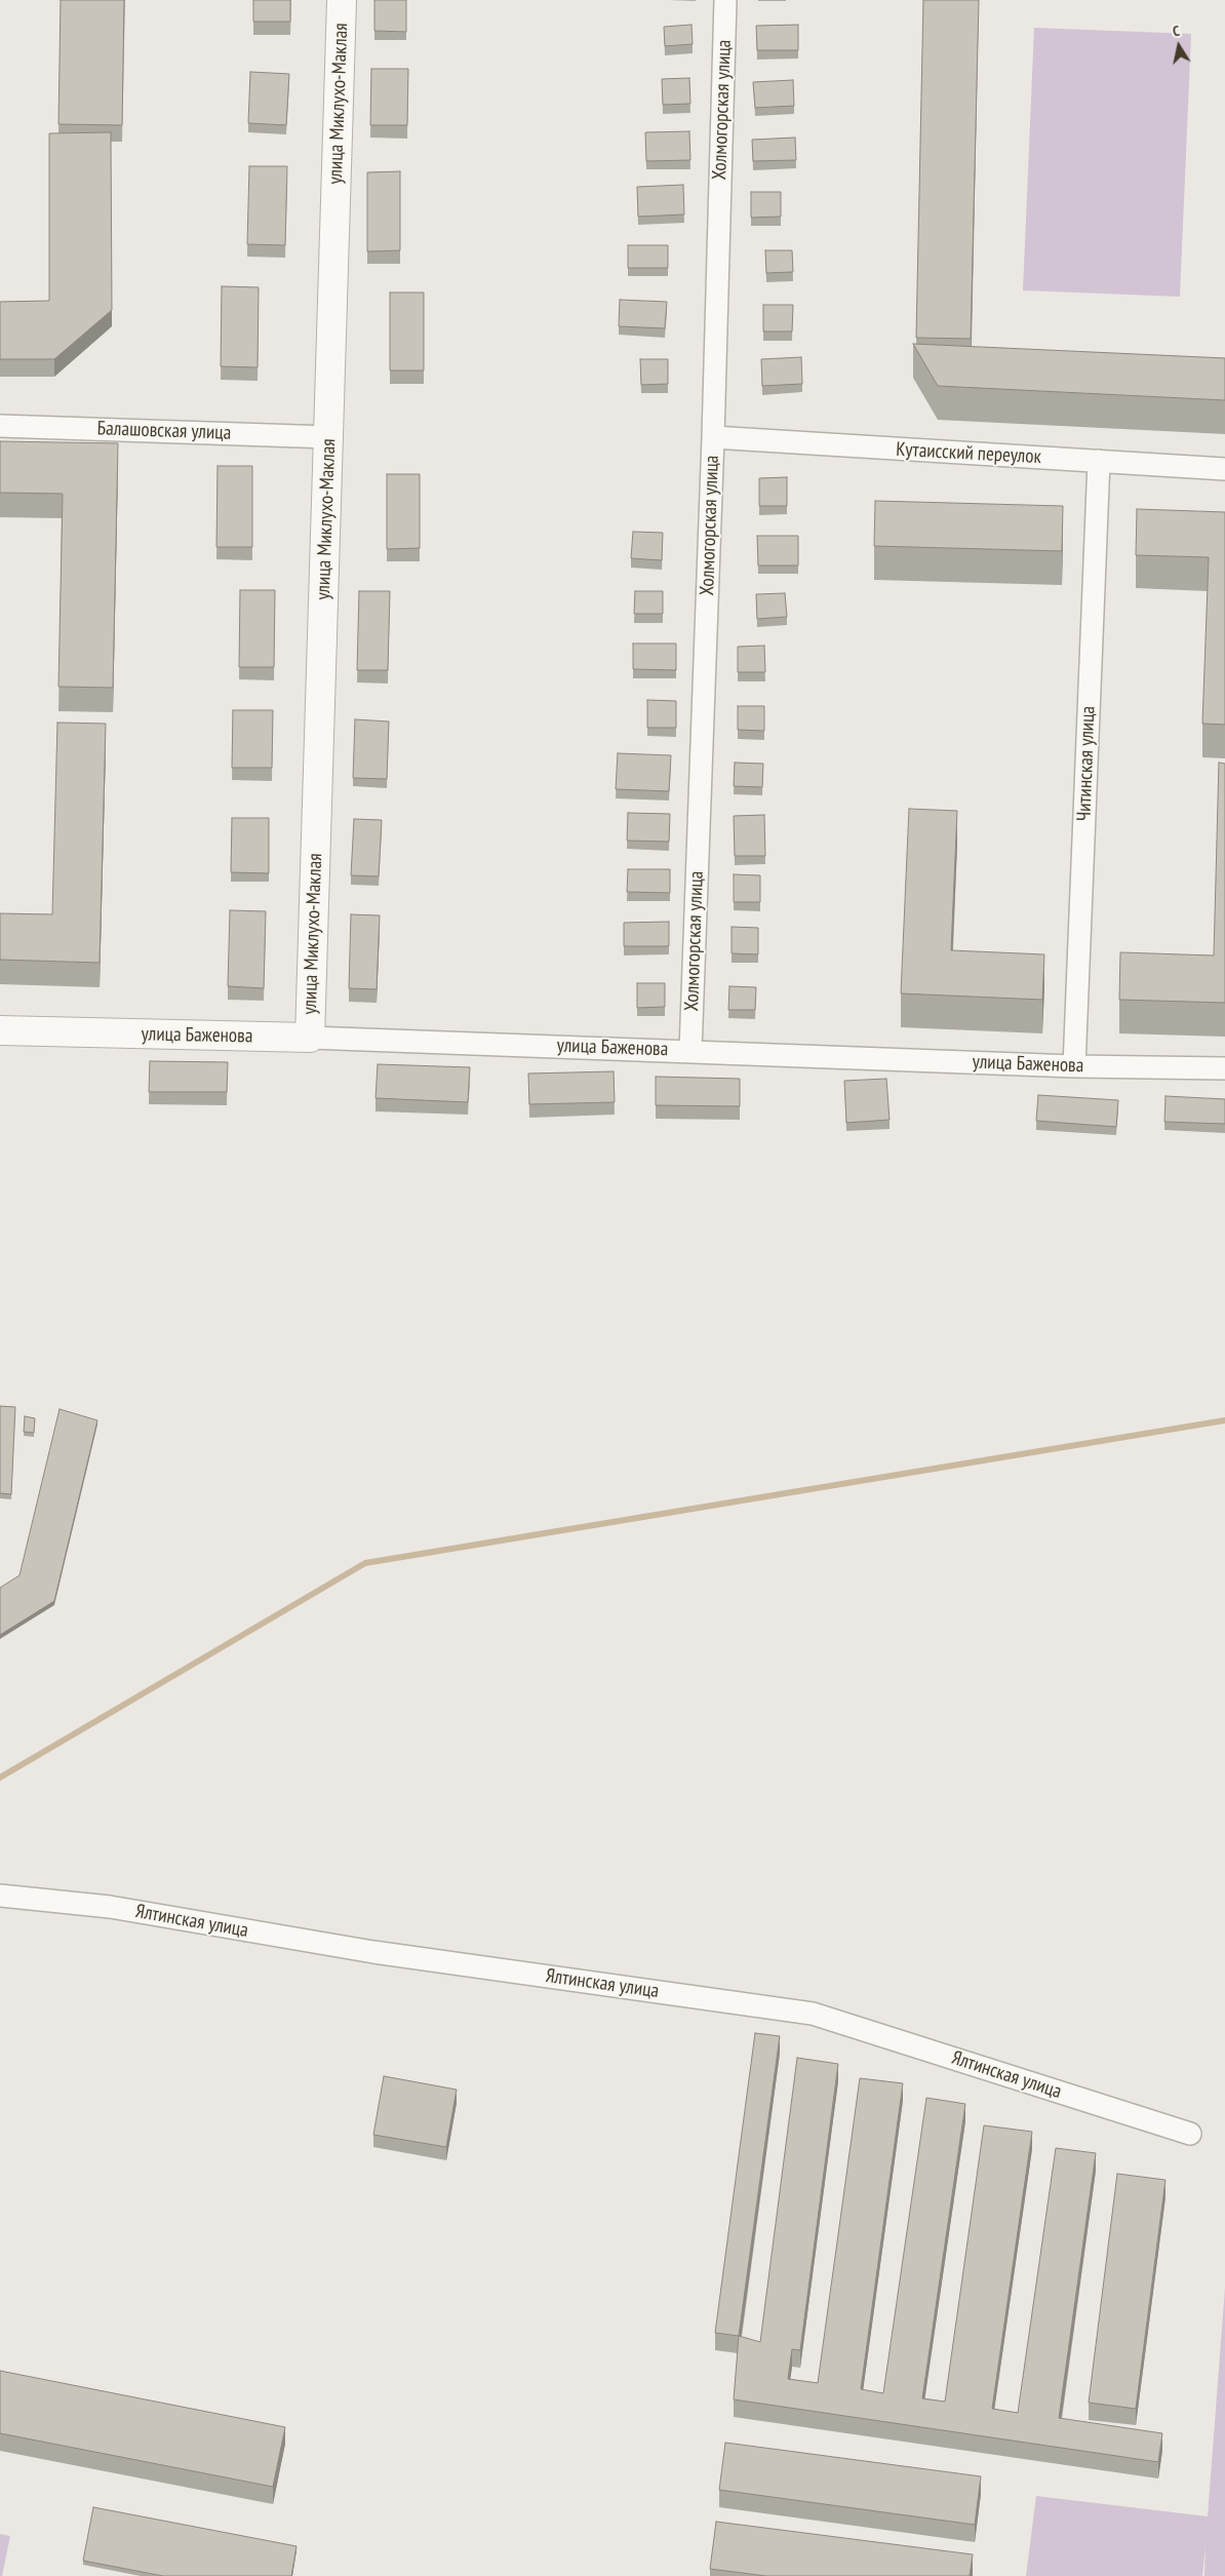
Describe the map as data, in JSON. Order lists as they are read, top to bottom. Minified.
{"streets":{"street":["улица Миклухо-Маклая","Холмогорская улица","Балашовская улица","Кутаисский переулок","Читинская улица","улица Баженова","Ялтинская улица"]},"crossings":[["улица Миклухо-Маклая","Балашовская улица"],["улица Миклухо-Маклая","улица Баженова"],["Холмогорская улица","Кутаисский переулок"],["Холмогорская улица","улица Баженова"],["Кутаисский переулок","Читинская улица"],["Читинская улица","улица Баженова"]],"north":"top"}
